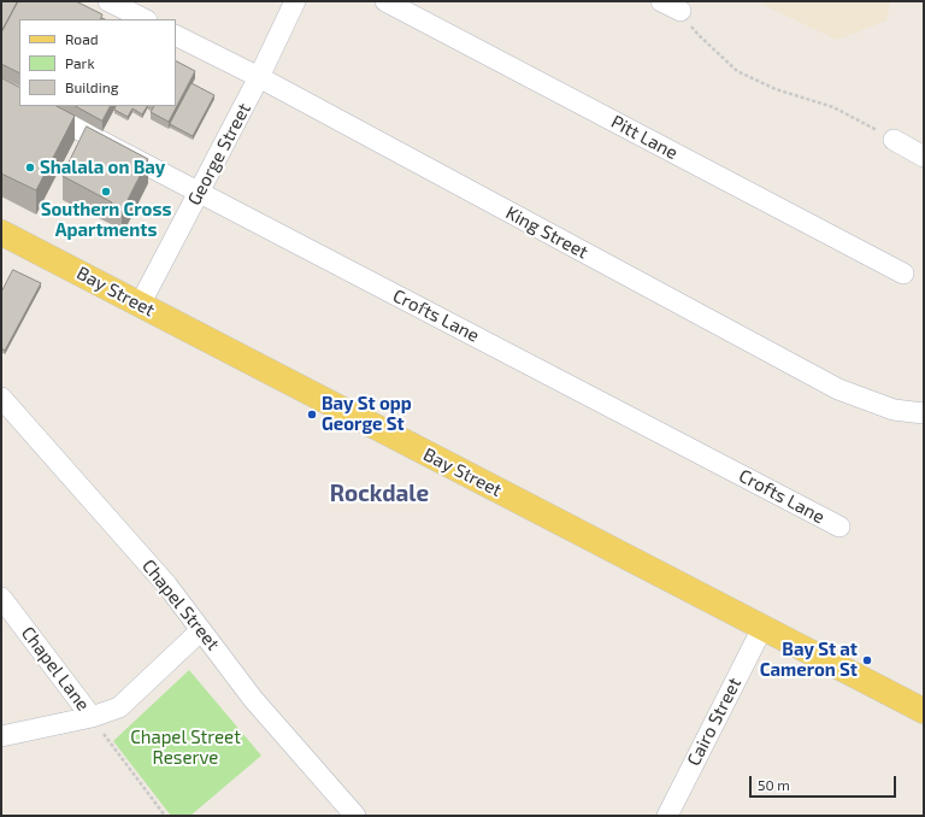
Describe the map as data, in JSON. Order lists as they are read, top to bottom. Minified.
{"streets":{"main road":["Bay Street"],"street":["Pitt Lane","George Street","King Street","Crofts Lane","Chapel Street","Chapel Lane","Cairo Street"]},"crossings":[["George Street","King Street"],["George Street","Bay Street"],["George Street","Crofts Lane"],["Bay Street","Cairo Street"]],"districts":["Rockdale"],"parks":["Chapel Street Reserve"],"places":["Shalala on Bay","Southern Cross Apartments","Bay St opp George St","Bay St at Cameron St"],"legend":["Road","Park","Building"],"scale_bar":"50 m"}
